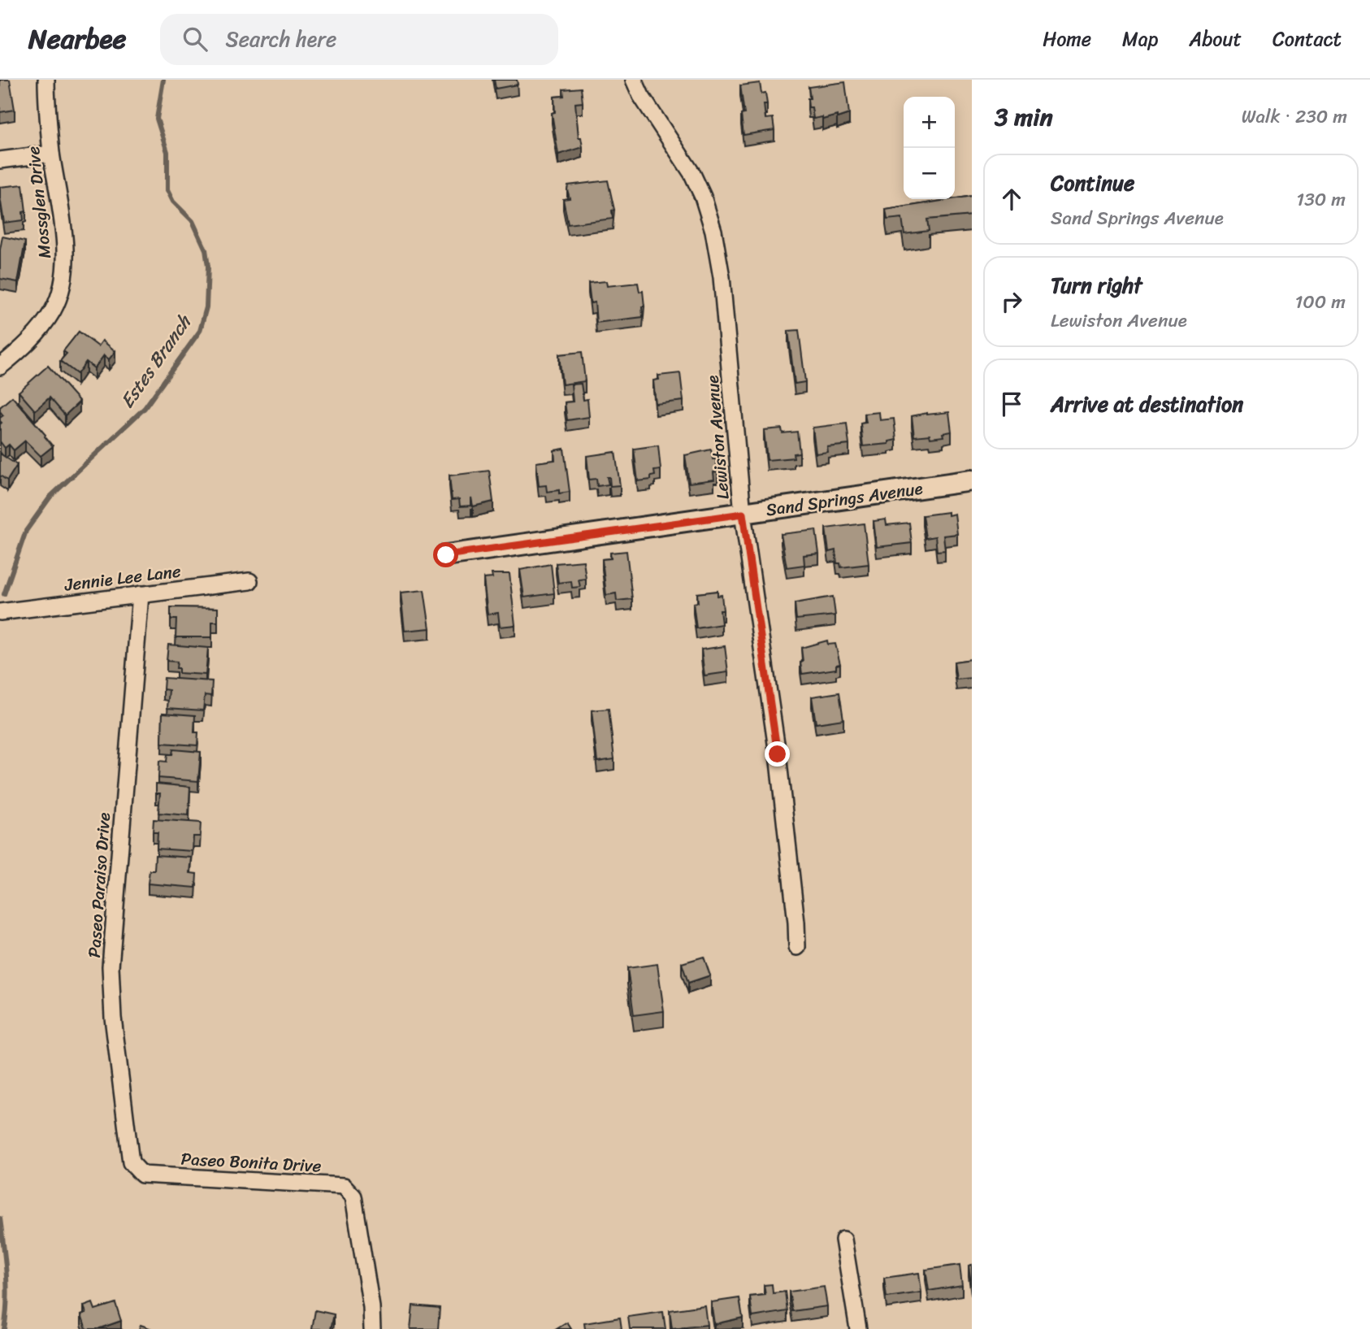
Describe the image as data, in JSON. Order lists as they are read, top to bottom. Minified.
{"streets":{"street":["Mossglen Drive","Lewiston Avenue","Sand Springs Avenue","Jennie Lee Lane","Paseo Paraiso Drive","Paseo Bonita Drive"]},"crossings":[["Lewiston Avenue","Sand Springs Avenue"],["Jennie Lee Lane","Paseo Paraiso Drive"],["Paseo Paraiso Drive","Paseo Bonita Drive"]],"water":["Estes Branch"],"page":{"header":"Nearbee","search":"Search here","nav":["Home","Map","About","Contact"],"heading":["3 min","Walk · 230 m"],"map_buttons":["+","−"],"list":[["Continue","Sand Springs Avenue","130 m"],["Turn right","Lewiston Avenue","100 m"],"Arrive at destination"]}}
